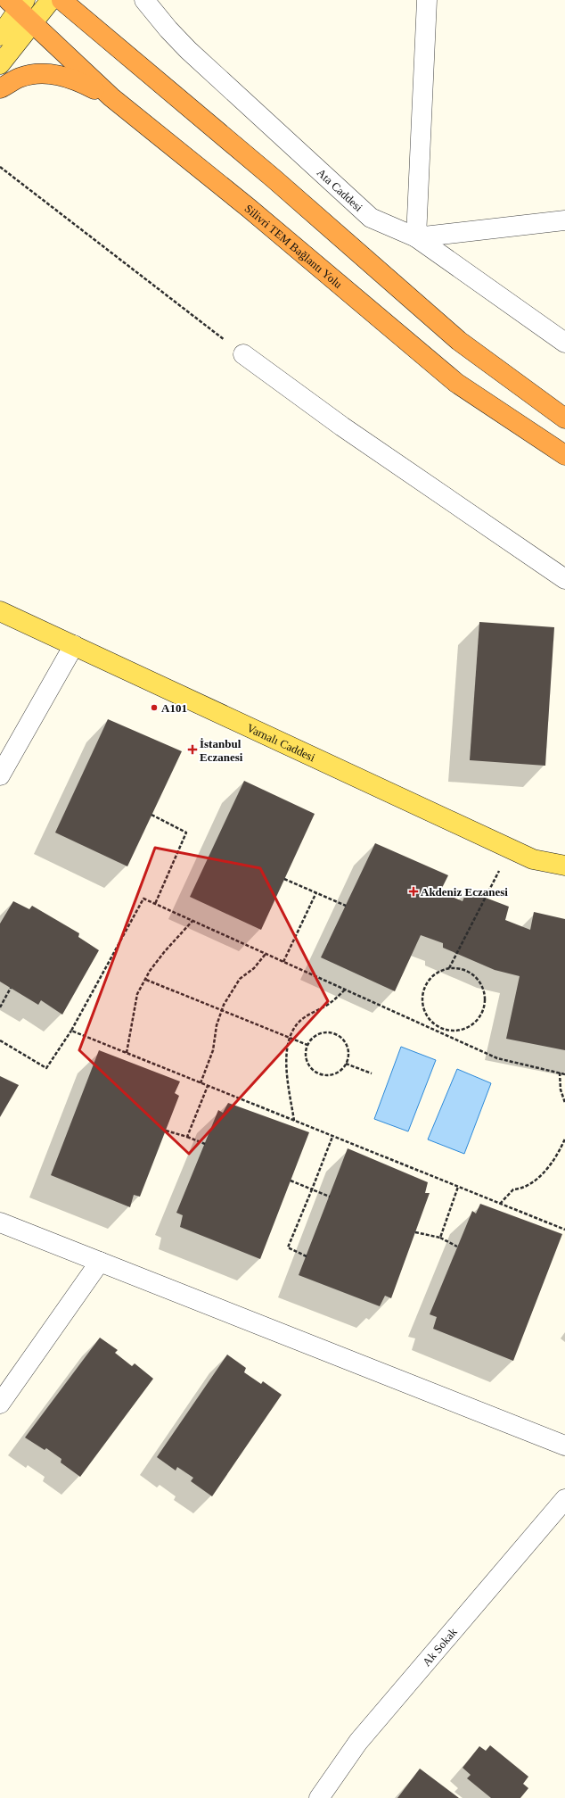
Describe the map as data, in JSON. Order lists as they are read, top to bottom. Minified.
{"streets":{"highway":["Silivri TEM Bağlantı Yolu"],"main road":["Varnalı Caddesi"],"street":["Ata Caddesi","Ak Sokak"]},"places":{"other":["A101"],"health":["İstanbul Eczanesi","Akdeniz Eczanesi"]}}
